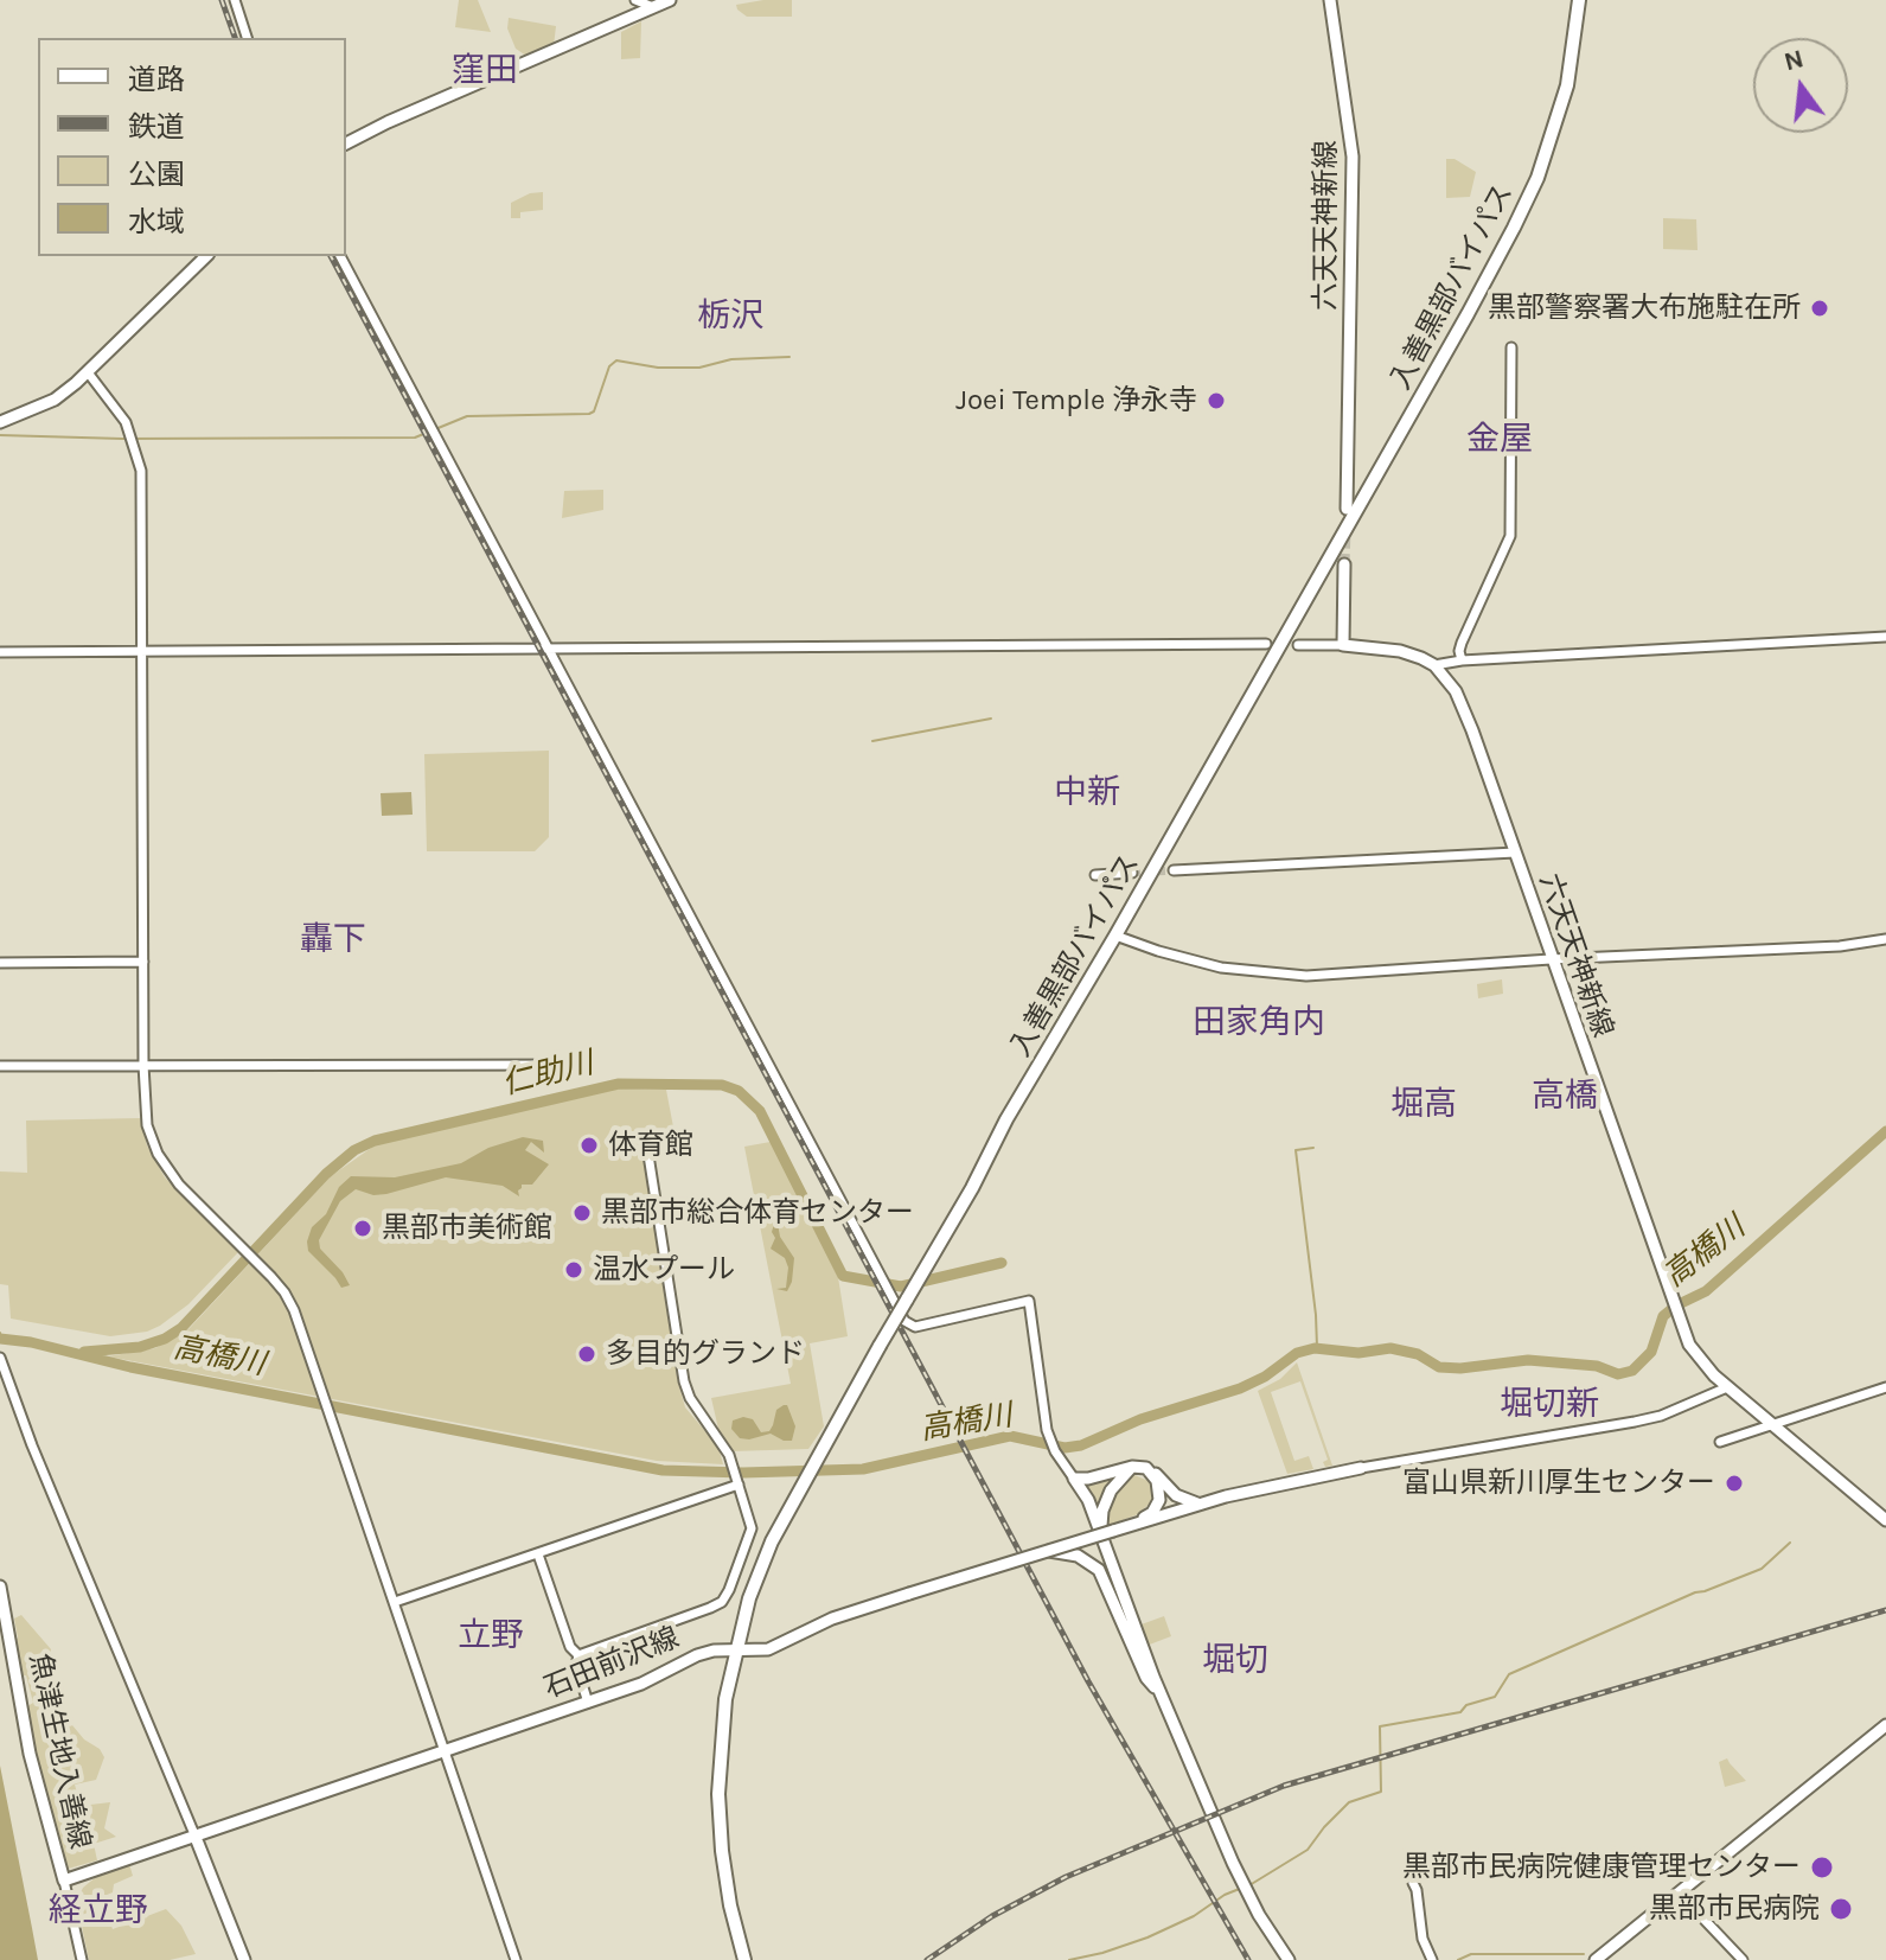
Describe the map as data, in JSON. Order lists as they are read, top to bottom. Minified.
{"streets":{"highway":["入善黒部バイパス"],"main road":["六天天神新線","石田前沢線","魚津生地入善線"]},"crossings":[["入善黒部バイパス","石田前沢線"],["石田前沢線","魚津生地入善線"]],"districts":["窪田","栃沢","金屋","中新","轟下","田家角内","高橋","堀高","堀切新","立野","堀切","経立野"],"water":["仁助川","高橋川"],"places":["黒部警察署大布施駐在所","Joei Temple 浄永寺","体育館","黒部市総合体育センター","黒部市美術館","温水プール","多目的グランド","富山県新川厚生センター","黒部市民病院健康管理センター","黒部市民病院"],"legend":["道路","鉄道","公園","水域"],"north":"top"}
